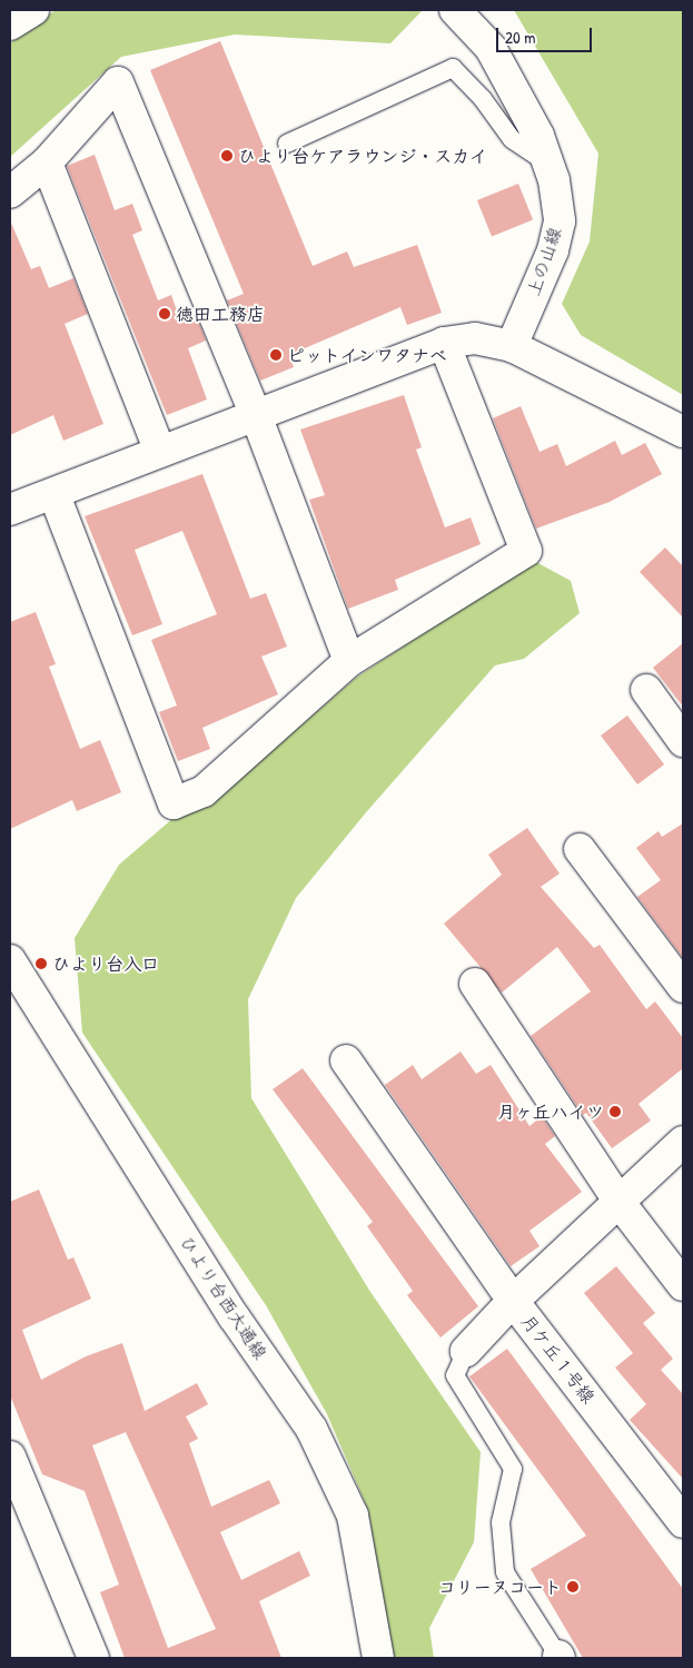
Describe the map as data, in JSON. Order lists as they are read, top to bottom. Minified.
{"streets":{"street":["上の山線","ひより台西大通線","月ケ丘１号線"]},"places":["ひより台ケアラウンジ・スカイ","徳田工務店","ピットインワタナベ","ひより台入口","月ヶ丘ハイツ","コリーヌコート"],"scale_bar":"20 m"}
